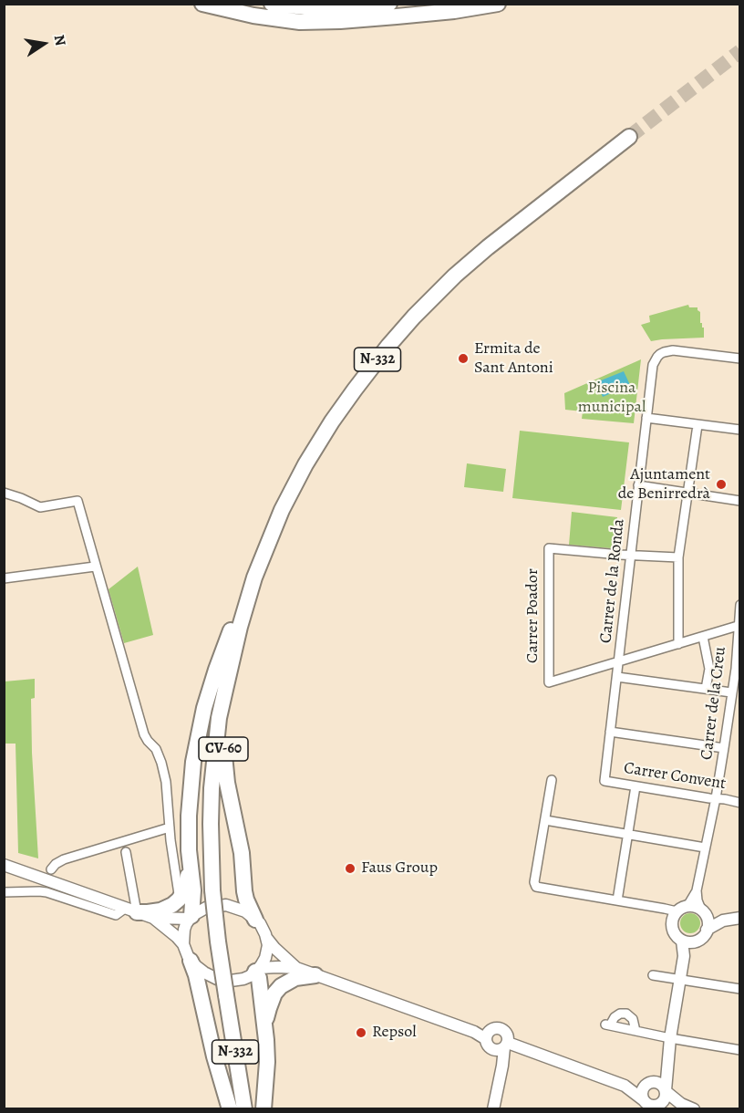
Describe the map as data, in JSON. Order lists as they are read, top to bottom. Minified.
{"streets":{"highway":["N-332","CV-60"],"street":["Carrer de la Ronda","Carrer Poador","Carrer de la Creu","Carrer Convent"]},"crossings":[["N-332","CV-60"],["Carrer de la Ronda","Carrer Poador"],["Carrer de la Ronda","Carrer Convent"],["Carrer de la Creu","Carrer Convent"]],"parks":["Piscina municipal"],"places":["Ermita de Sant Antoni","Ajuntament de Benirredrà","Faus Group","Repsol"],"north":"right"}
